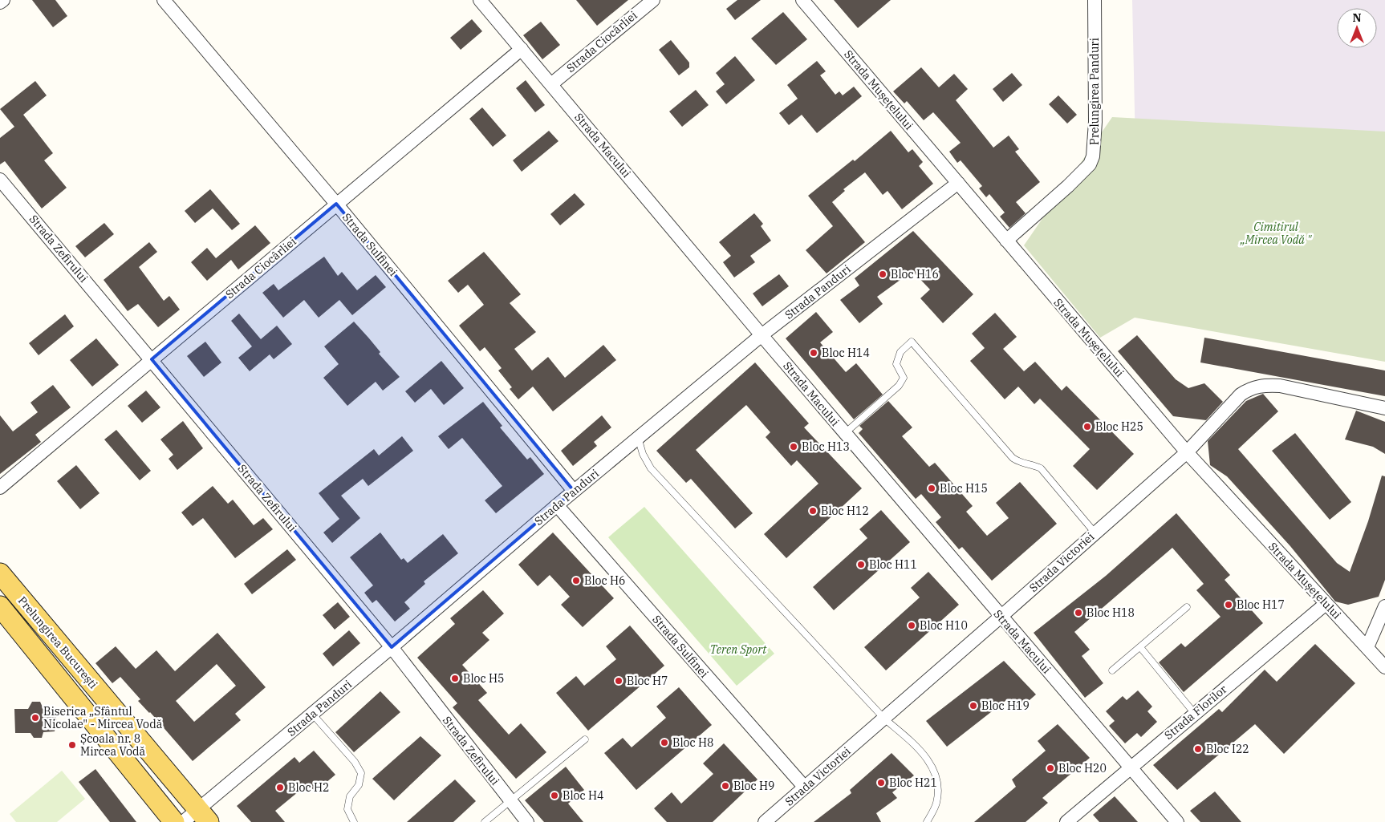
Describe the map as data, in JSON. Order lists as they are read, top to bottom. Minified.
{"streets":{"main road":["Prelungirea București"],"street":["Strada Ciocârliei","Strada Mușețelului","Prelungirea Panduri","Strada Macului","Strada Sulfinei","Strada Zefirului","Strada Panduri","Strada Victoriei","Strada Florilor"]},"crossings":[["Strada Ciocârliei","Strada Macului"],["Strada Ciocârliei","Strada Sulfinei"],["Strada Ciocârliei","Strada Zefirului"],["Strada Mușețelului","Prelungirea Panduri"],["Strada Mușețelului","Strada Panduri"],["Strada Mușețelului","Strada Victoriei"],["Strada Mușețelului","Strada Florilor"],["Strada Macului","Strada Panduri"],["Strada Macului","Strada Victoriei"],["Strada Macului","Strada Florilor"],["Strada Sulfinei","Strada Panduri"],["Strada Sulfinei","Strada Victoriei"],["Strada Zefirului","Strada Panduri"],["Strada Panduri","Prelungirea București"]],"parks":["Cimitirul „Mircea Vodă \"","Teren Sport"],"places":["Bloc H16","Bloc H14","Bloc H25","Bloc H13","Bloc H15","Bloc H12","Bloc H11","Bloc H6","Bloc H17","Bloc H18","Bloc H10","Bloc H5","Bloc H7","Bloc H19","Biserica „Sfântul Nicolae\" - Mircea Vodă","Bloc H8","Școala nr. 8 Mircea Vodă","Bloc I22","Bloc H20","Bloc H21","Bloc H9","Bloc H2","Bloc H4"],"north":"top"}
